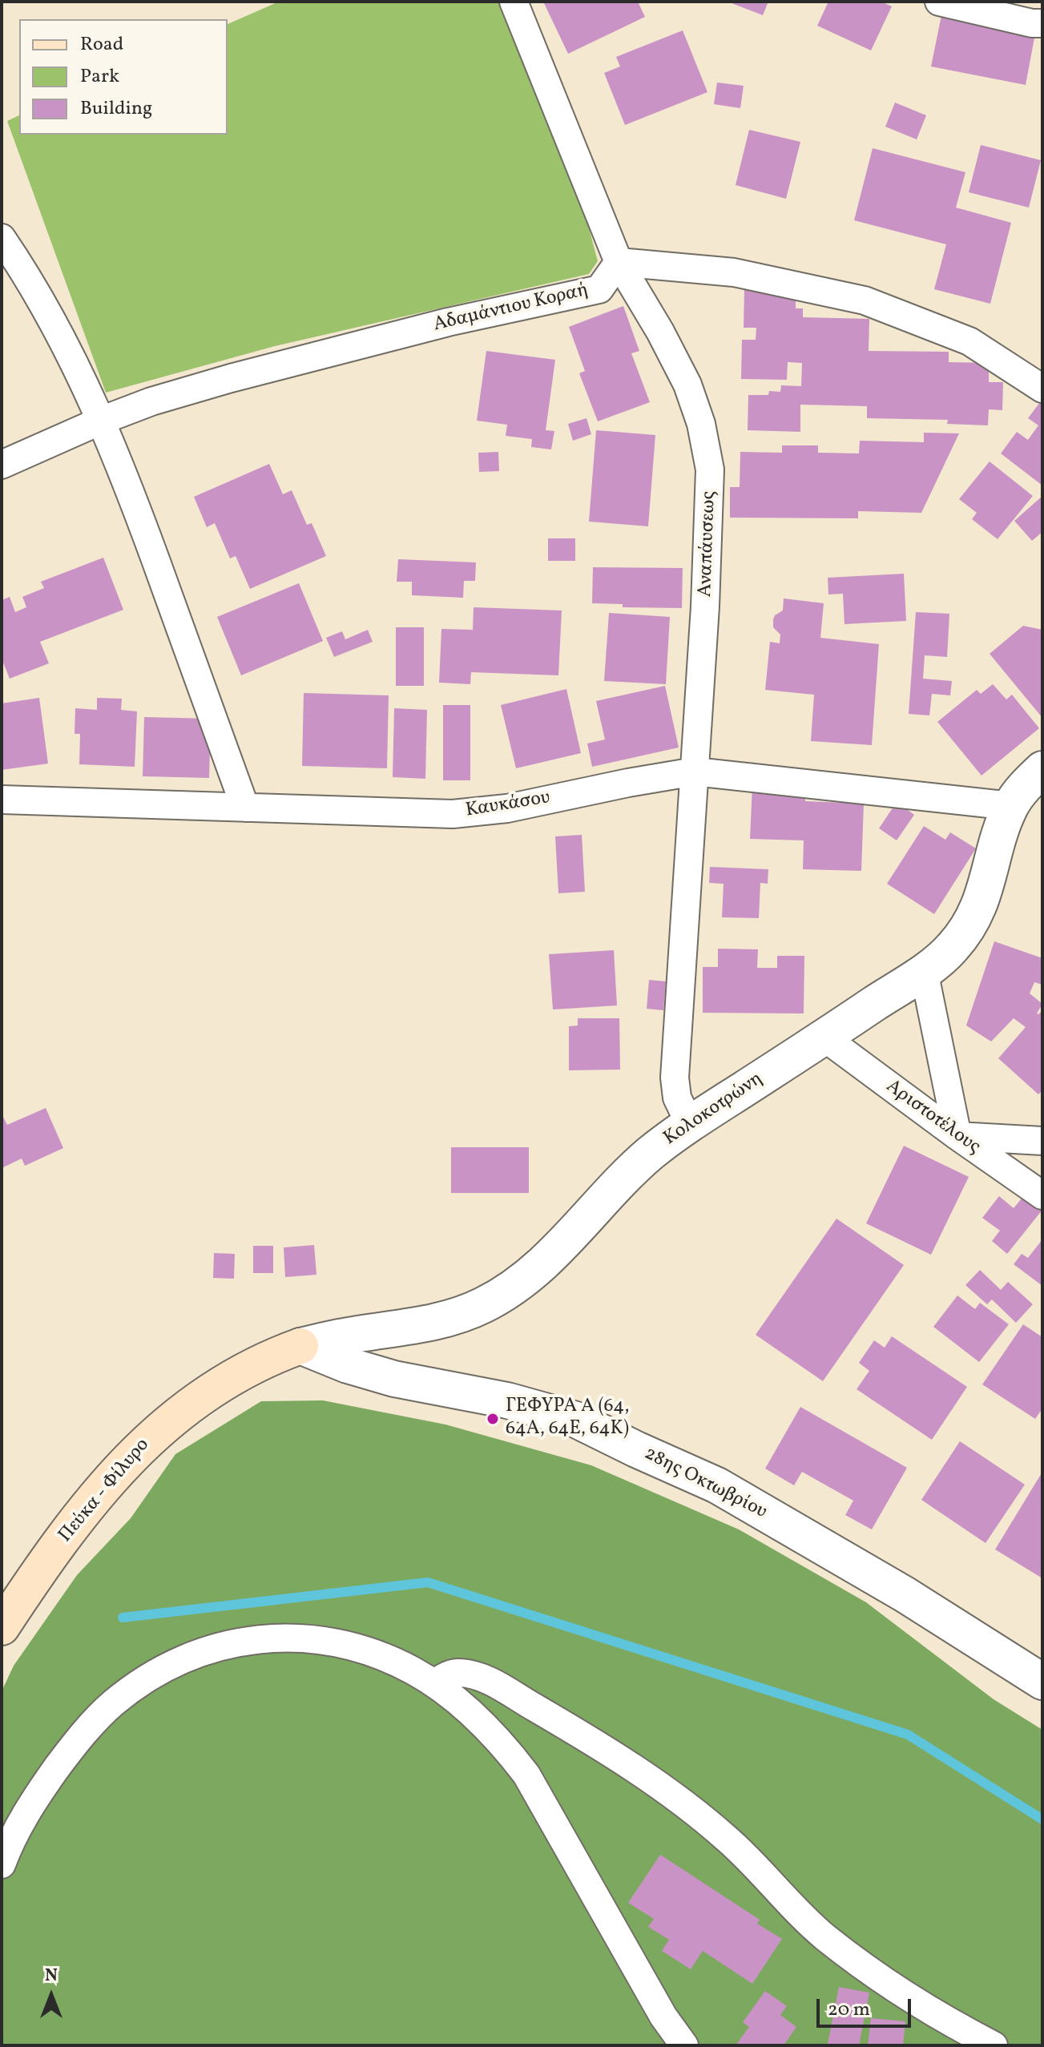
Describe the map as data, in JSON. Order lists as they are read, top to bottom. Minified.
{"streets":{"main road":["Πεύκα - Φίλυρο"],"street":["Αδαμάντιου Κοραή","Αναπάυσεως","Καυκάσου","Κολοκοτρώνη","Αριστοτέλους","28ης Οκτωβρίου"]},"crossings":[["Αδαμάντιου Κοραή","Αναπάυσεως"],["Αναπάυσεως","Καυκάσου"],["Αναπάυσεως","Κολοκοτρώνη"],["Καυκάσου","Κολοκοτρώνη"],["Κολοκοτρώνη","Αριστοτέλους"],["Κολοκοτρώνη","28ης Οκτωβρίου"],["Κολοκοτρώνη","Πεύκα - Φίλυρο"],["28ης Οκτωβρίου","Πεύκα - Φίλυρο"]],"places":["ΓΕΦΥΡΑ A (64, 64Α, 64Ε, 64Κ)"],"legend":["Road","Park","Building"],"scale_bar":"20 m","north":"top"}
